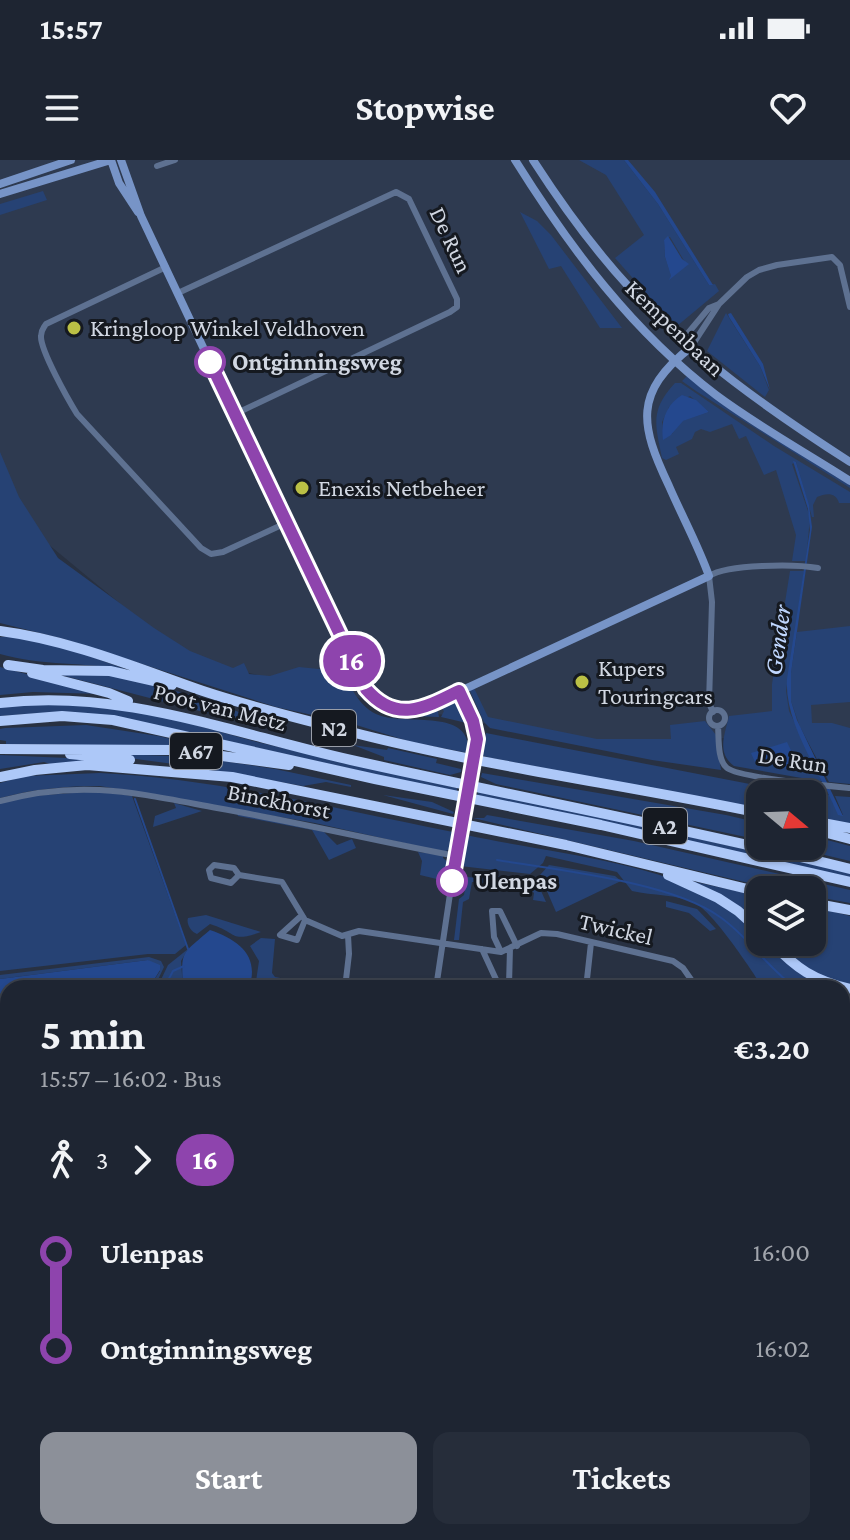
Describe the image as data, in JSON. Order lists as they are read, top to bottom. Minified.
{"streets":{"highway":["Poot van Metz","N2","A67","A2"],"street":["De Run","Kempenbaan","Binckhorst","Twickel"]},"crossings":[["De Run","Kempenbaan"],["Poot van Metz","N2"],["Poot van Metz","A67"],["Poot van Metz","A2"],["N2","A2"]],"water":["Gender"],"places":["Kringloop Winkel Veldhoven","Ontginningsweg","Enexis Netbeheer","Kupers Touringcars","Ulenpas"],"lines":["bus line 16"],"north":"right","page":{"status":"15:57","header":"Stopwise","on_map":"16","heading":["5 min","15:57 – 16:02 · Bus","€3.20"],"legs":["3","16"],"list":[{"name":"Ulenpas","value":"16:00"},{"name":"Ontginningsweg","value":"16:02"}],"buttons":["Start","Tickets"]}}
